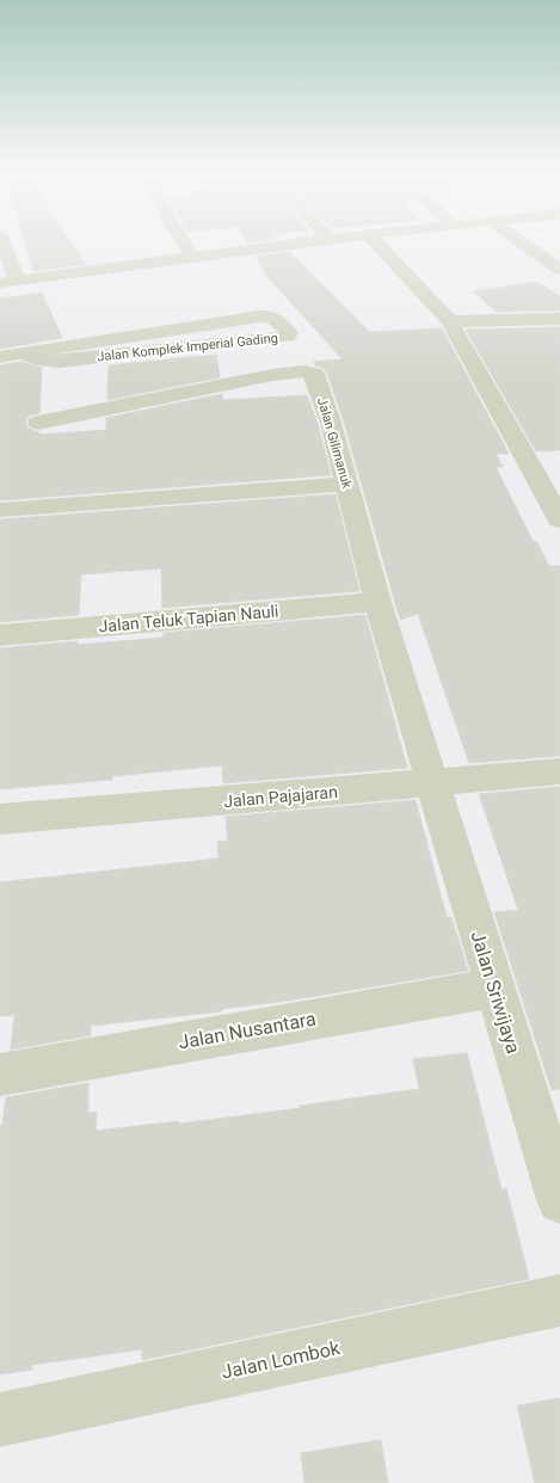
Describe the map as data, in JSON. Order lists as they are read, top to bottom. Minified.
{"streets":{"street":["Jalan Komplek Imperial Gading","Jalan Gilimanuk","Jalan Teluk Tapian Nauli","Jalan Pajajaran","Jalan Sriwijaya","Jalan Nusantara","Jalan Lombok"]},"crossings":[["Jalan Gilimanuk","Jalan Teluk Tapian Nauli"],["Jalan Gilimanuk","Jalan Pajajaran"],["Jalan Gilimanuk","Jalan Sriwijaya"],["Jalan Pajajaran","Jalan Sriwijaya"],["Jalan Sriwijaya","Jalan Nusantara"]]}
